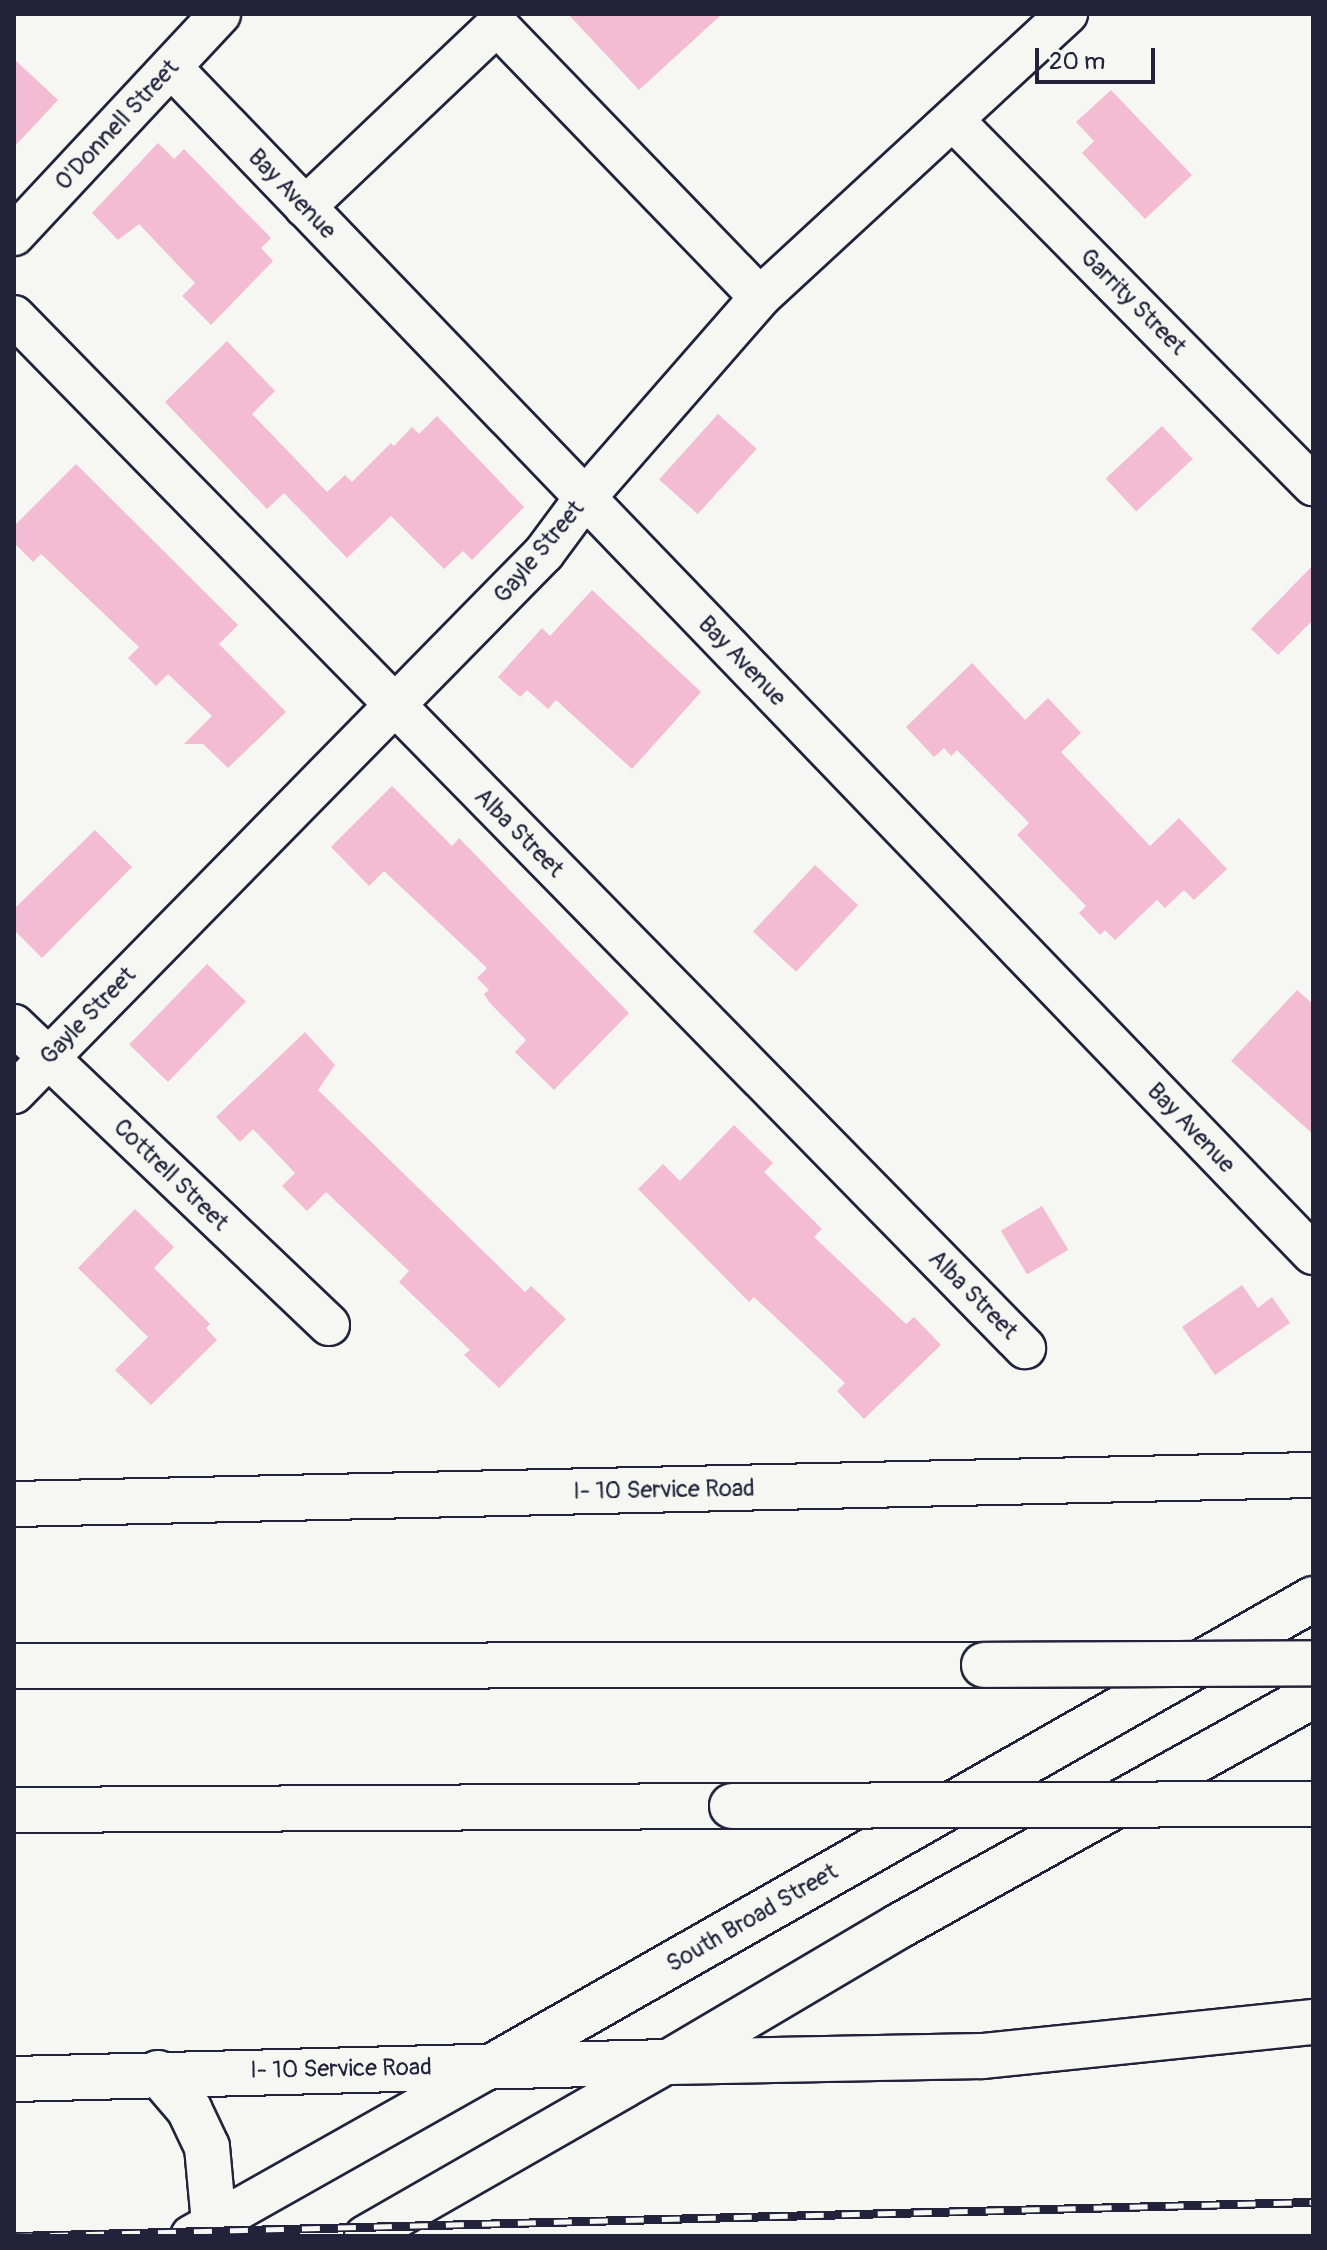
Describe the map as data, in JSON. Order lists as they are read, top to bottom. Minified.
{"streets":{"main road":["I- 10 Service Road","South Broad Street"],"street":["O'Donnell Street","Bay Avenue","Garrity Street","Gayle Street","Alba Street","Cottrell Street"]},"crossings":[["O'Donnell Street","Bay Avenue"],["Bay Avenue","Gayle Street"],["Garrity Street","Gayle Street"],["Gayle Street","Alba Street"],["Gayle Street","Cottrell Street"],["I- 10 Service Road","South Broad Street"]],"scale_bar":"20 m"}
